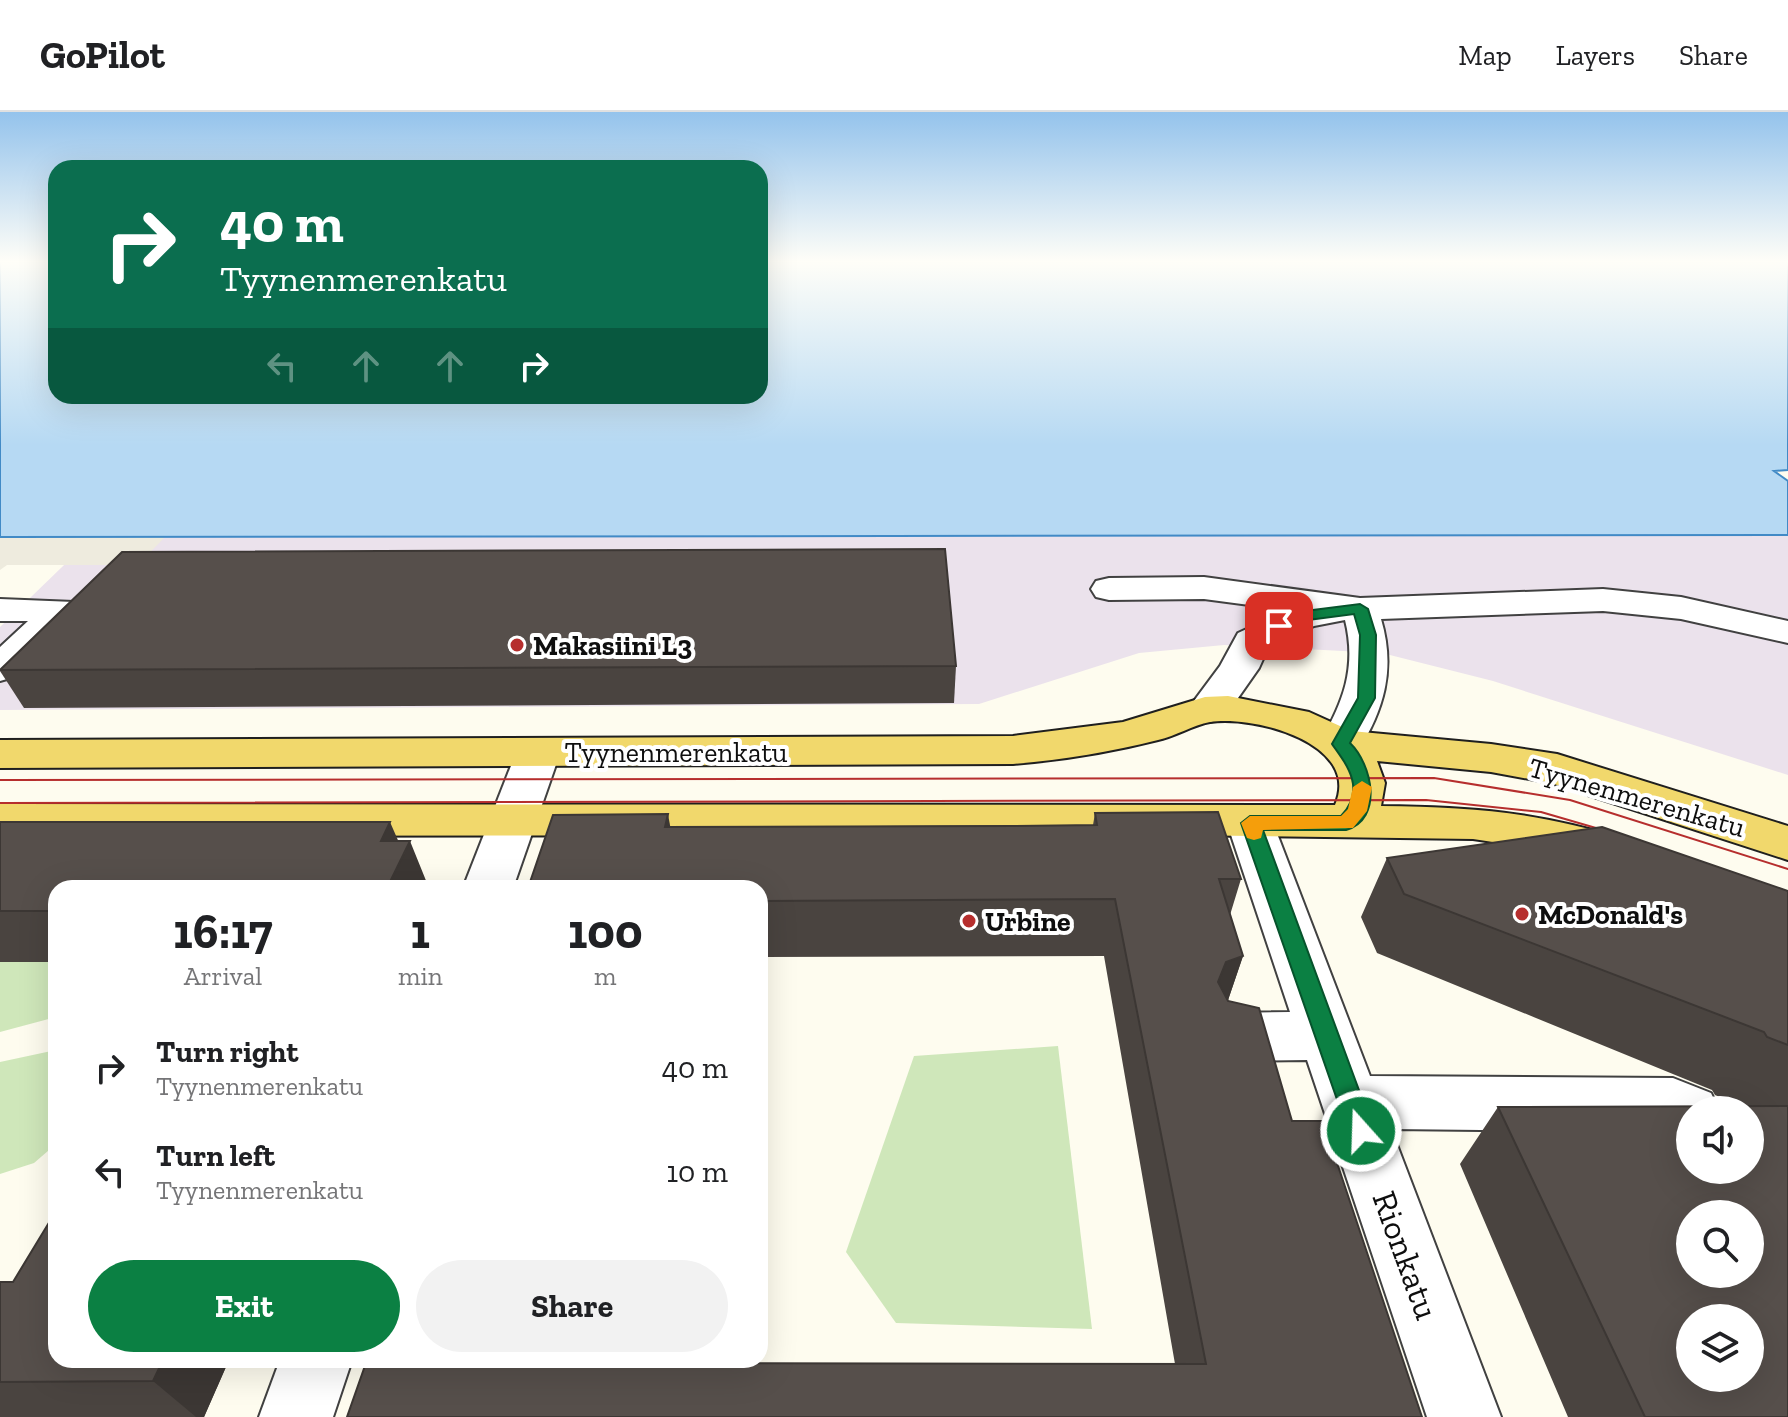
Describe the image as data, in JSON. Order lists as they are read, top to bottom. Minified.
{"streets":{"main road":["Tyynenmerenkatu"],"street":["Rionkatu"]},"places":["Makasiini L3","McDonald's","Urbine"],"page":{"header":"GoPilot","nav":["Map","Layers","Share"],"turn":["40 m","Tyynenmerenkatu"],"eta":["16:17","Arrival","1","min","100","m"],"list":[{"name":"Turn right","note":"Tyynenmerenkatu","value":"40 m"},{"name":"Turn left","note":"Tyynenmerenkatu","value":"10 m"}],"buttons":["Exit","Share"]}}
